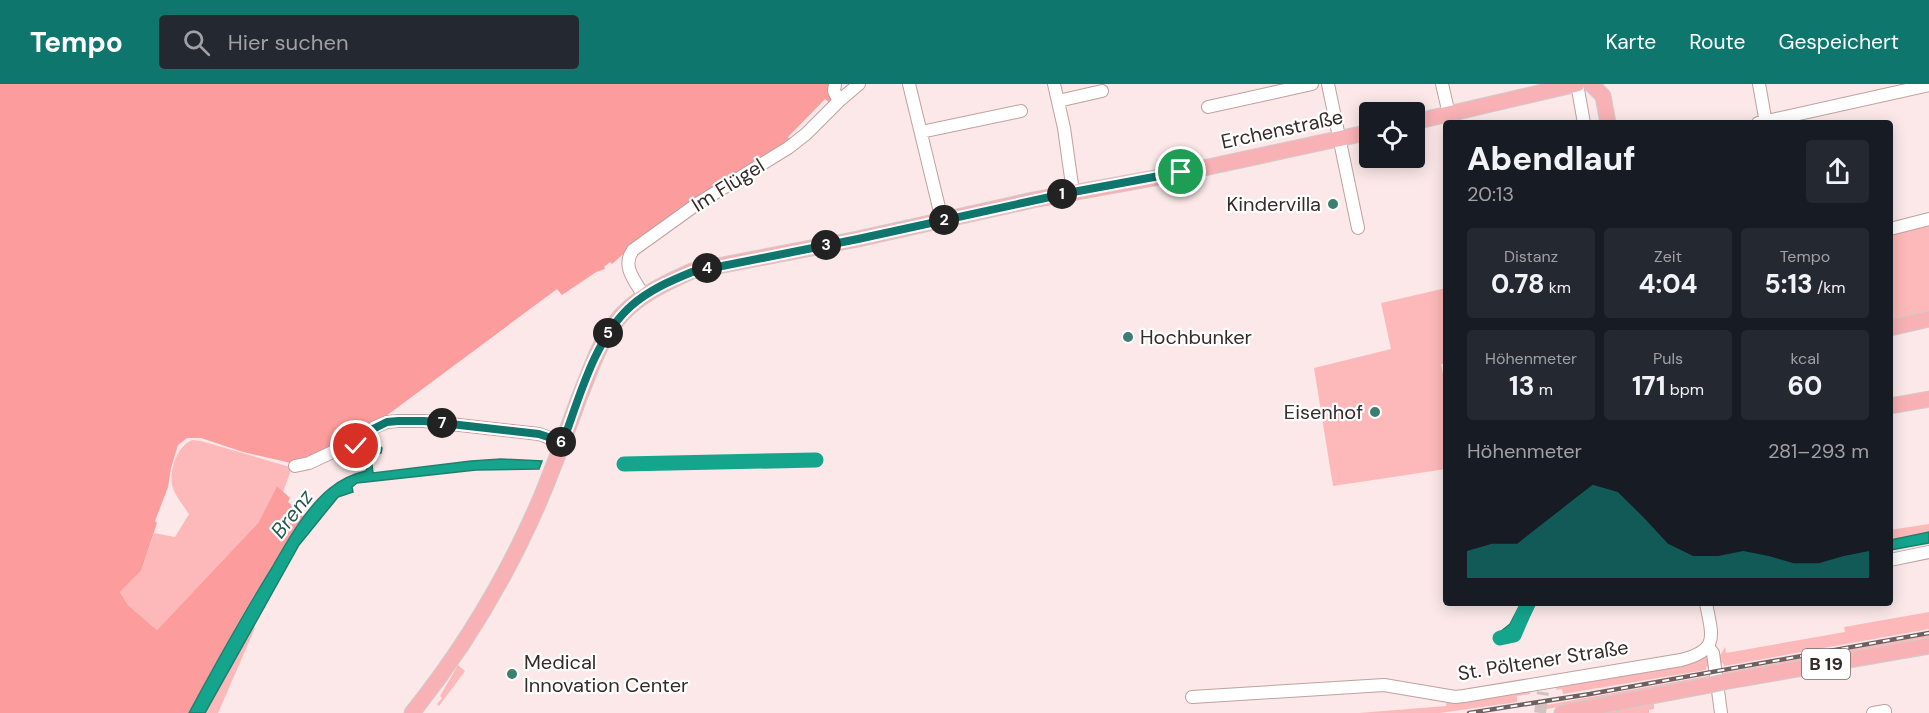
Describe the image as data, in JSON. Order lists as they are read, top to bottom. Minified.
{"streets":{"main road":["Erchenstraße","B 19"],"street":["Im Flügel","St. Pöltener Straße"]},"crossings":[["Erchenstraße","Im Flügel"]],"water":["Brenz"],"places":["Kindervilla","Hochbunker","Eisenhof","Medical Innovation Center"],"page":{"header":"Tempo","search":"Hier suchen","nav":["Karte","Route","Gespeichert"],"heading":["Abendlauf","20:13"],"pins":["1","2","3","4","5","7","6"],"stats":[["Distanz","0.78 km"],["Zeit","4:04"],["Tempo","5:13 /km"],["Höhenmeter","13 m"],["Puls","171 bpm"],["kcal","60"]],"chart":["Höhenmeter","281–293 m"]}}
